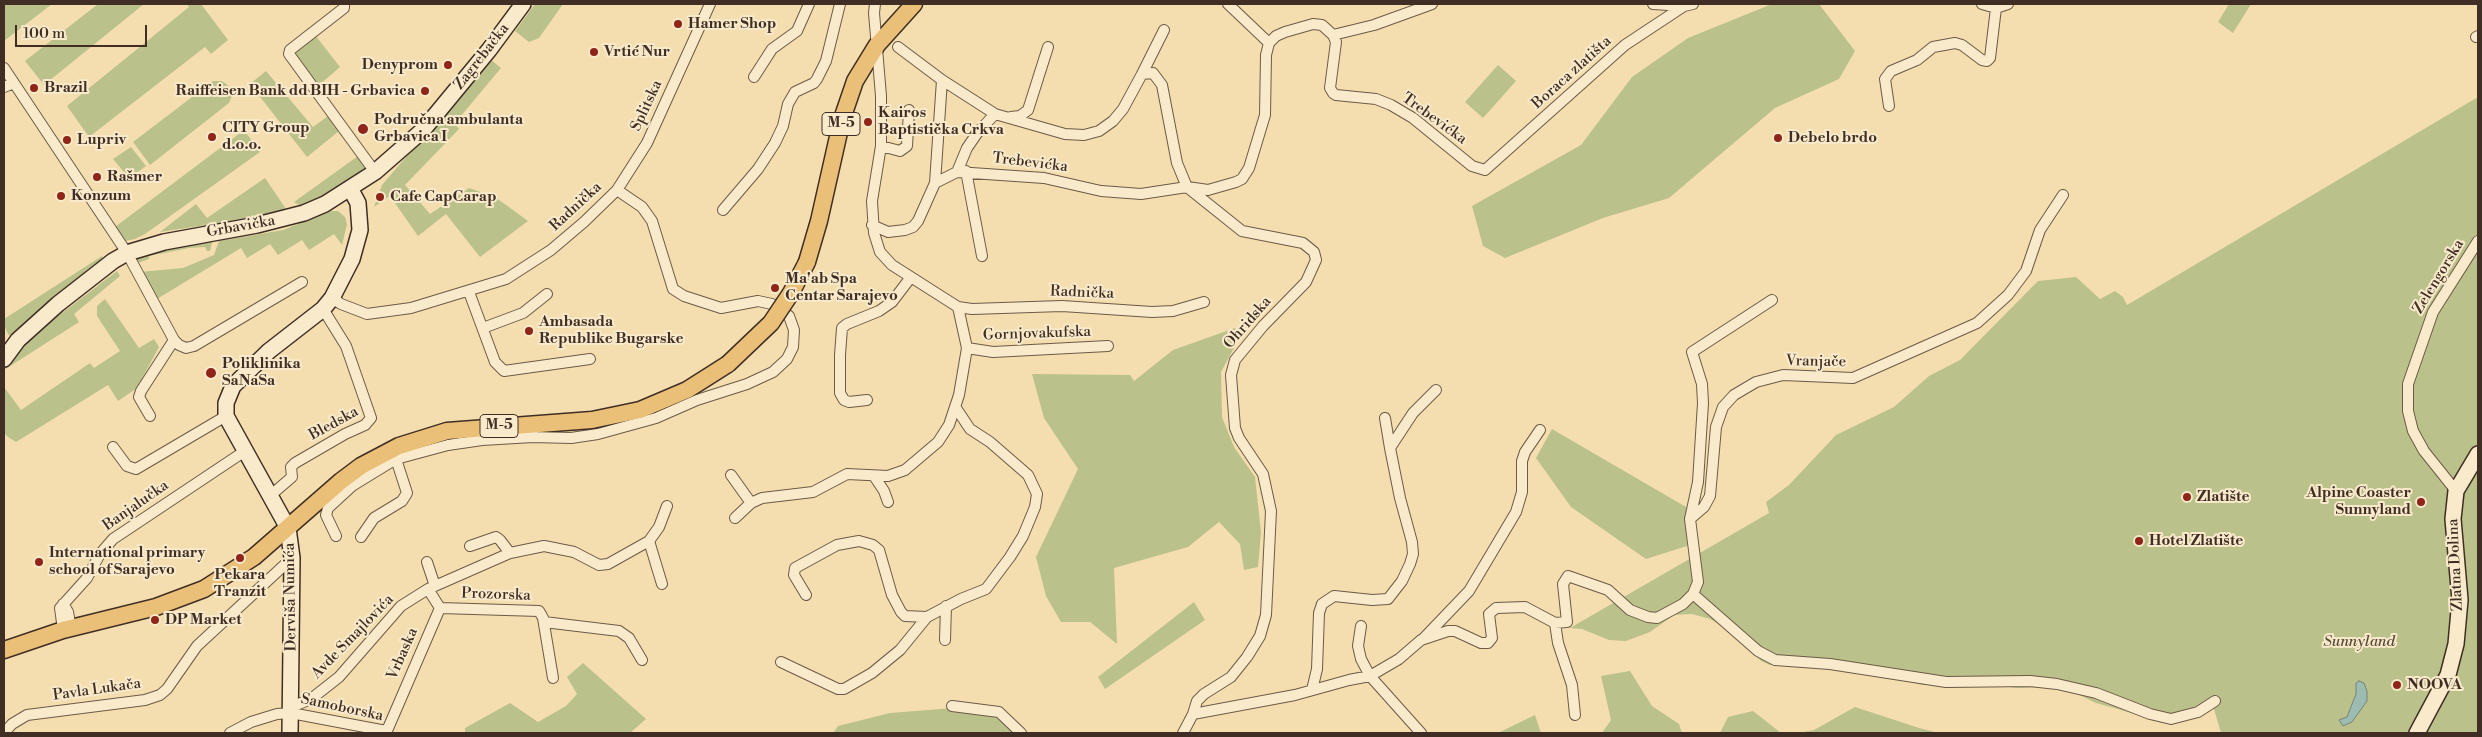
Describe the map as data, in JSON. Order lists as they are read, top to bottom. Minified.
{"streets":{"main road":["Zagrebačka","M-5","Grbavička","Zlatna Dolina","Derviša Numića"],"street":["Boraca zlatišta","Splitska","Trebevićka","Radnička","Zelengorska","Ohridska","Gornjovakufska","Vranjače","Bledska","Banjalučka","Prozorska","Avde Smajlovića","Vrbaska","Pavla Lukača","Samoborska"]},"crossings":[["Zagrebačka","Grbavička"],["Boraca zlatišta","Trebevićka"],["Splitska","Radnička"],["Trebevićka","Ohridska"],["M-5","Radnička"],["M-5","Banjalučka"],["M-5","Derviša Numića"],["Radnička","Gornjovakufska"],["Radnička","Bledska"],["Zelengorska","Zlatna Dolina"],["Bledska","Derviša Numića"],["Banjalučka","Derviša Numića"],["Prozorska","Vrbaska"],["Derviša Numića","Avde Smajlovića"],["Derviša Numića","Pavla Lukača"],["Derviša Numića","Samoborska"],["Avde Smajlovića","Samoborska"],["Vrbaska","Samoborska"]],"parks":["Sunnyland"],"places":["Hamer Shop","Vrtić Nur","Denyprom","Brazil","Raiffeisen Bank dd BIH - Grbavica","Kairos Baptistička Crkva","Područna ambulanta Grbavica I","CITY Group d.o.o.","Debelo brdo","Lupriv","Rašmer","Konzum","Cafe CapCarap","Ma'ab Spa Centar Sarajevo","Ambasada Republike Bugarske","Poliklinika SaNaSa","Zlatište","Alpine Coaster Sunnyland","Hotel Zlatište","Pekara Tranzit","International primary school of Sarajevo","DP Market","NOOVA"],"scale_bar":"100 m"}
